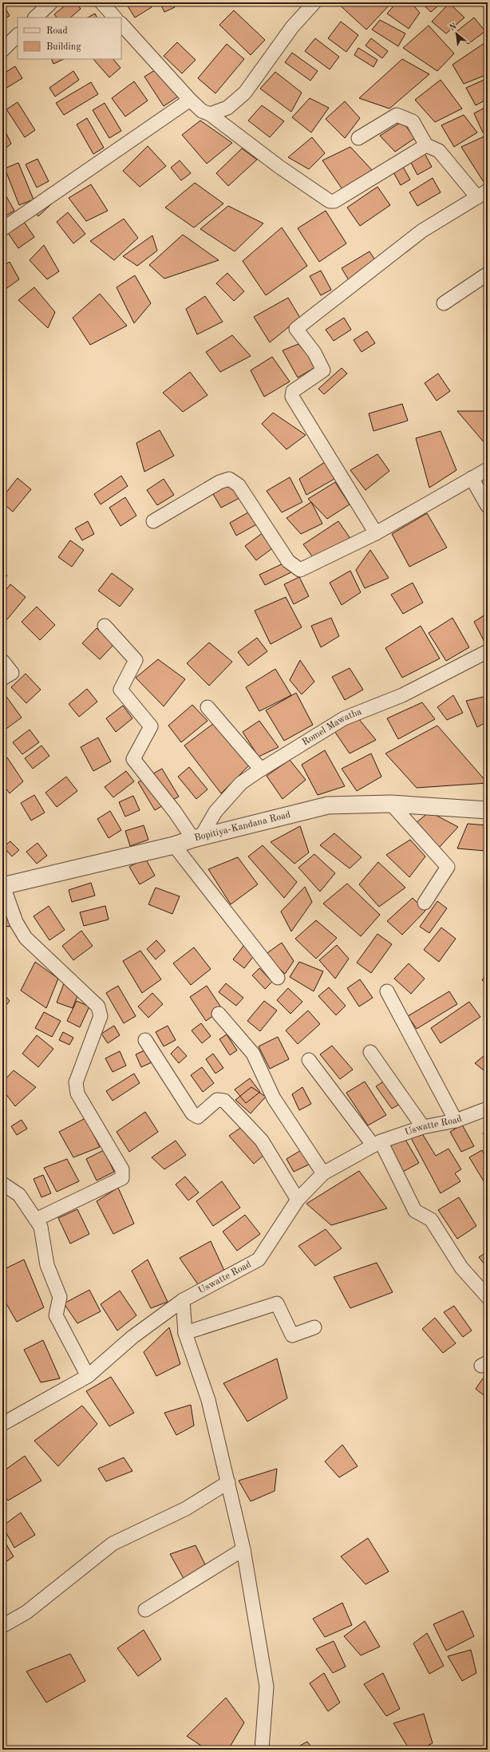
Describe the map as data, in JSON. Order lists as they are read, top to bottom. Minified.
{"streets":{"street":["Romel Mawatha","Bopitiya-Kandana Road","Uswatte Road"]},"crossings":[["Romel Mawatha","Bopitiya-Kandana Road"]],"legend":["Road","Building"],"north":"top left"}
